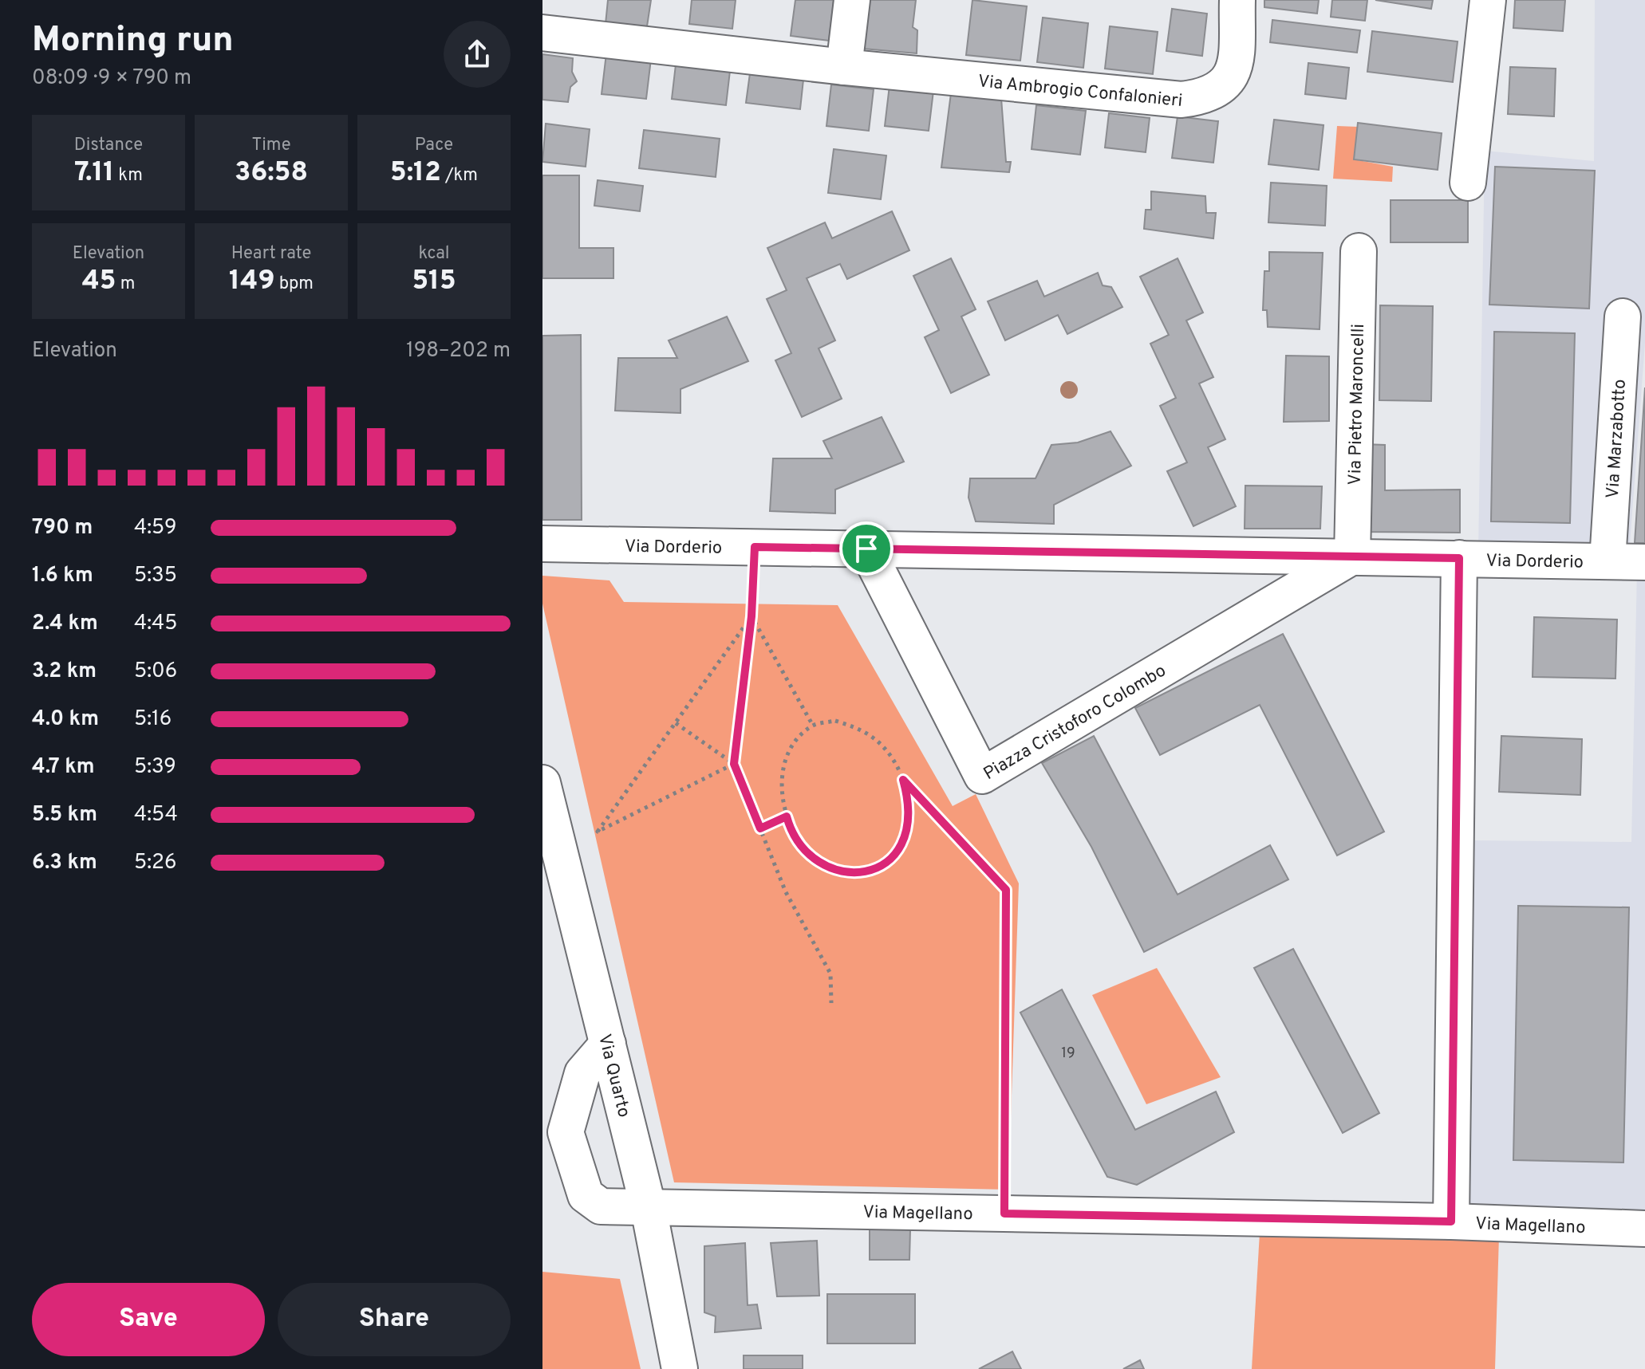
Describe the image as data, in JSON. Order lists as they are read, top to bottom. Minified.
{"streets":{"street":["Via Ambrogio Confalonieri","Via Pietro Maroncelli","Via Marzabotto","Via Dorderio","Piazza Cristoforo Colombo","Via Quarto","Via Magellano"]},"crossings":[["Via Pietro Maroncelli","Via Dorderio"],["Via Pietro Maroncelli","Piazza Cristoforo Colombo"],["Via Marzabotto","Via Dorderio"],["Via Dorderio","Piazza Cristoforo Colombo"],["Via Quarto","Via Magellano"]],"house_numbers":["19"],"page":{"heading":["Morning run","08:09 · 9 × 790 m"],"stats":[["Distance","7.11 km"],["Time","36:58"],["Pace","5:12 /km"],["Elevation","45 m"],["Heart rate","149 bpm"],["kcal","515"]],"chart":["Elevation","198–202 m"],"list":[{"name":"790 m","note":"4:59"},{"name":"1.6 km","note":"5:35"},{"name":"2.4 km","note":"4:45"},{"name":"3.2 km","note":"5:06"},{"name":"4.0 km","note":"5:16"},{"name":"4.7 km","note":"5:39"},{"name":"5.5 km","note":"4:54"},{"name":"6.3 km","note":"5:26"}],"buttons":["Save","Share"]}}
